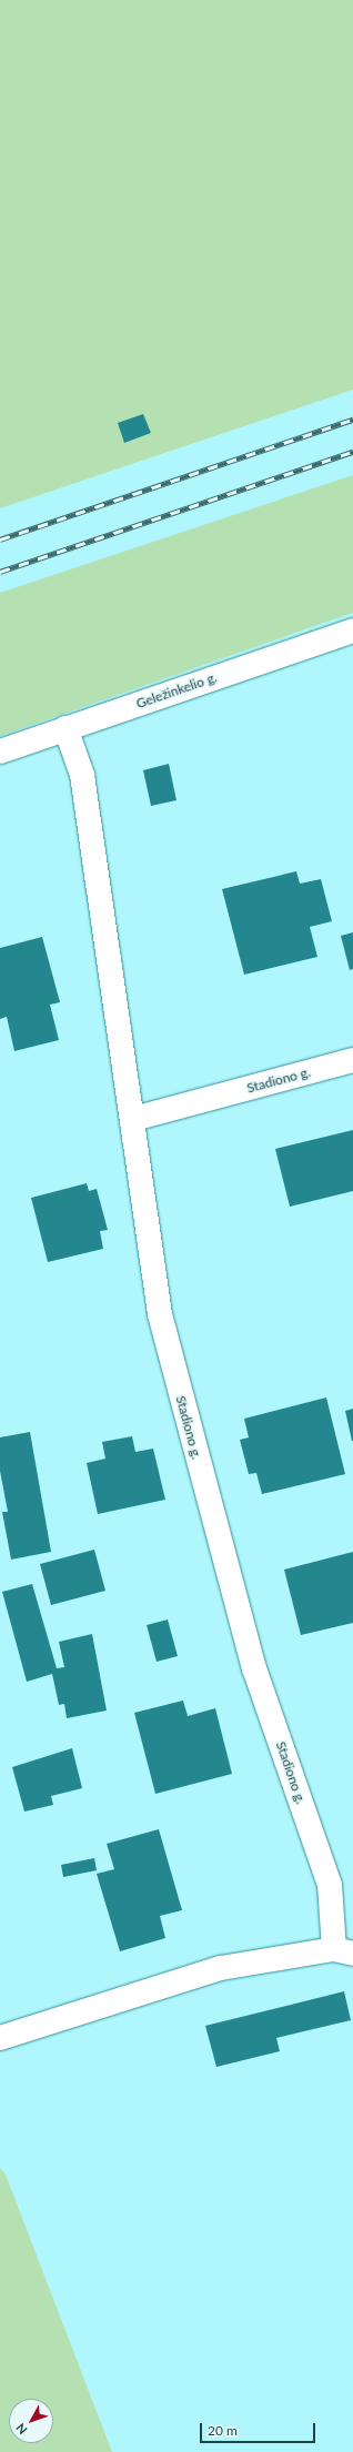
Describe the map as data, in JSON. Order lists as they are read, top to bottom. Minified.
{"streets":{"street":["Geležinkelio g.","Stadiono g."]},"scale_bar":"20 m","north":"bottom left"}
